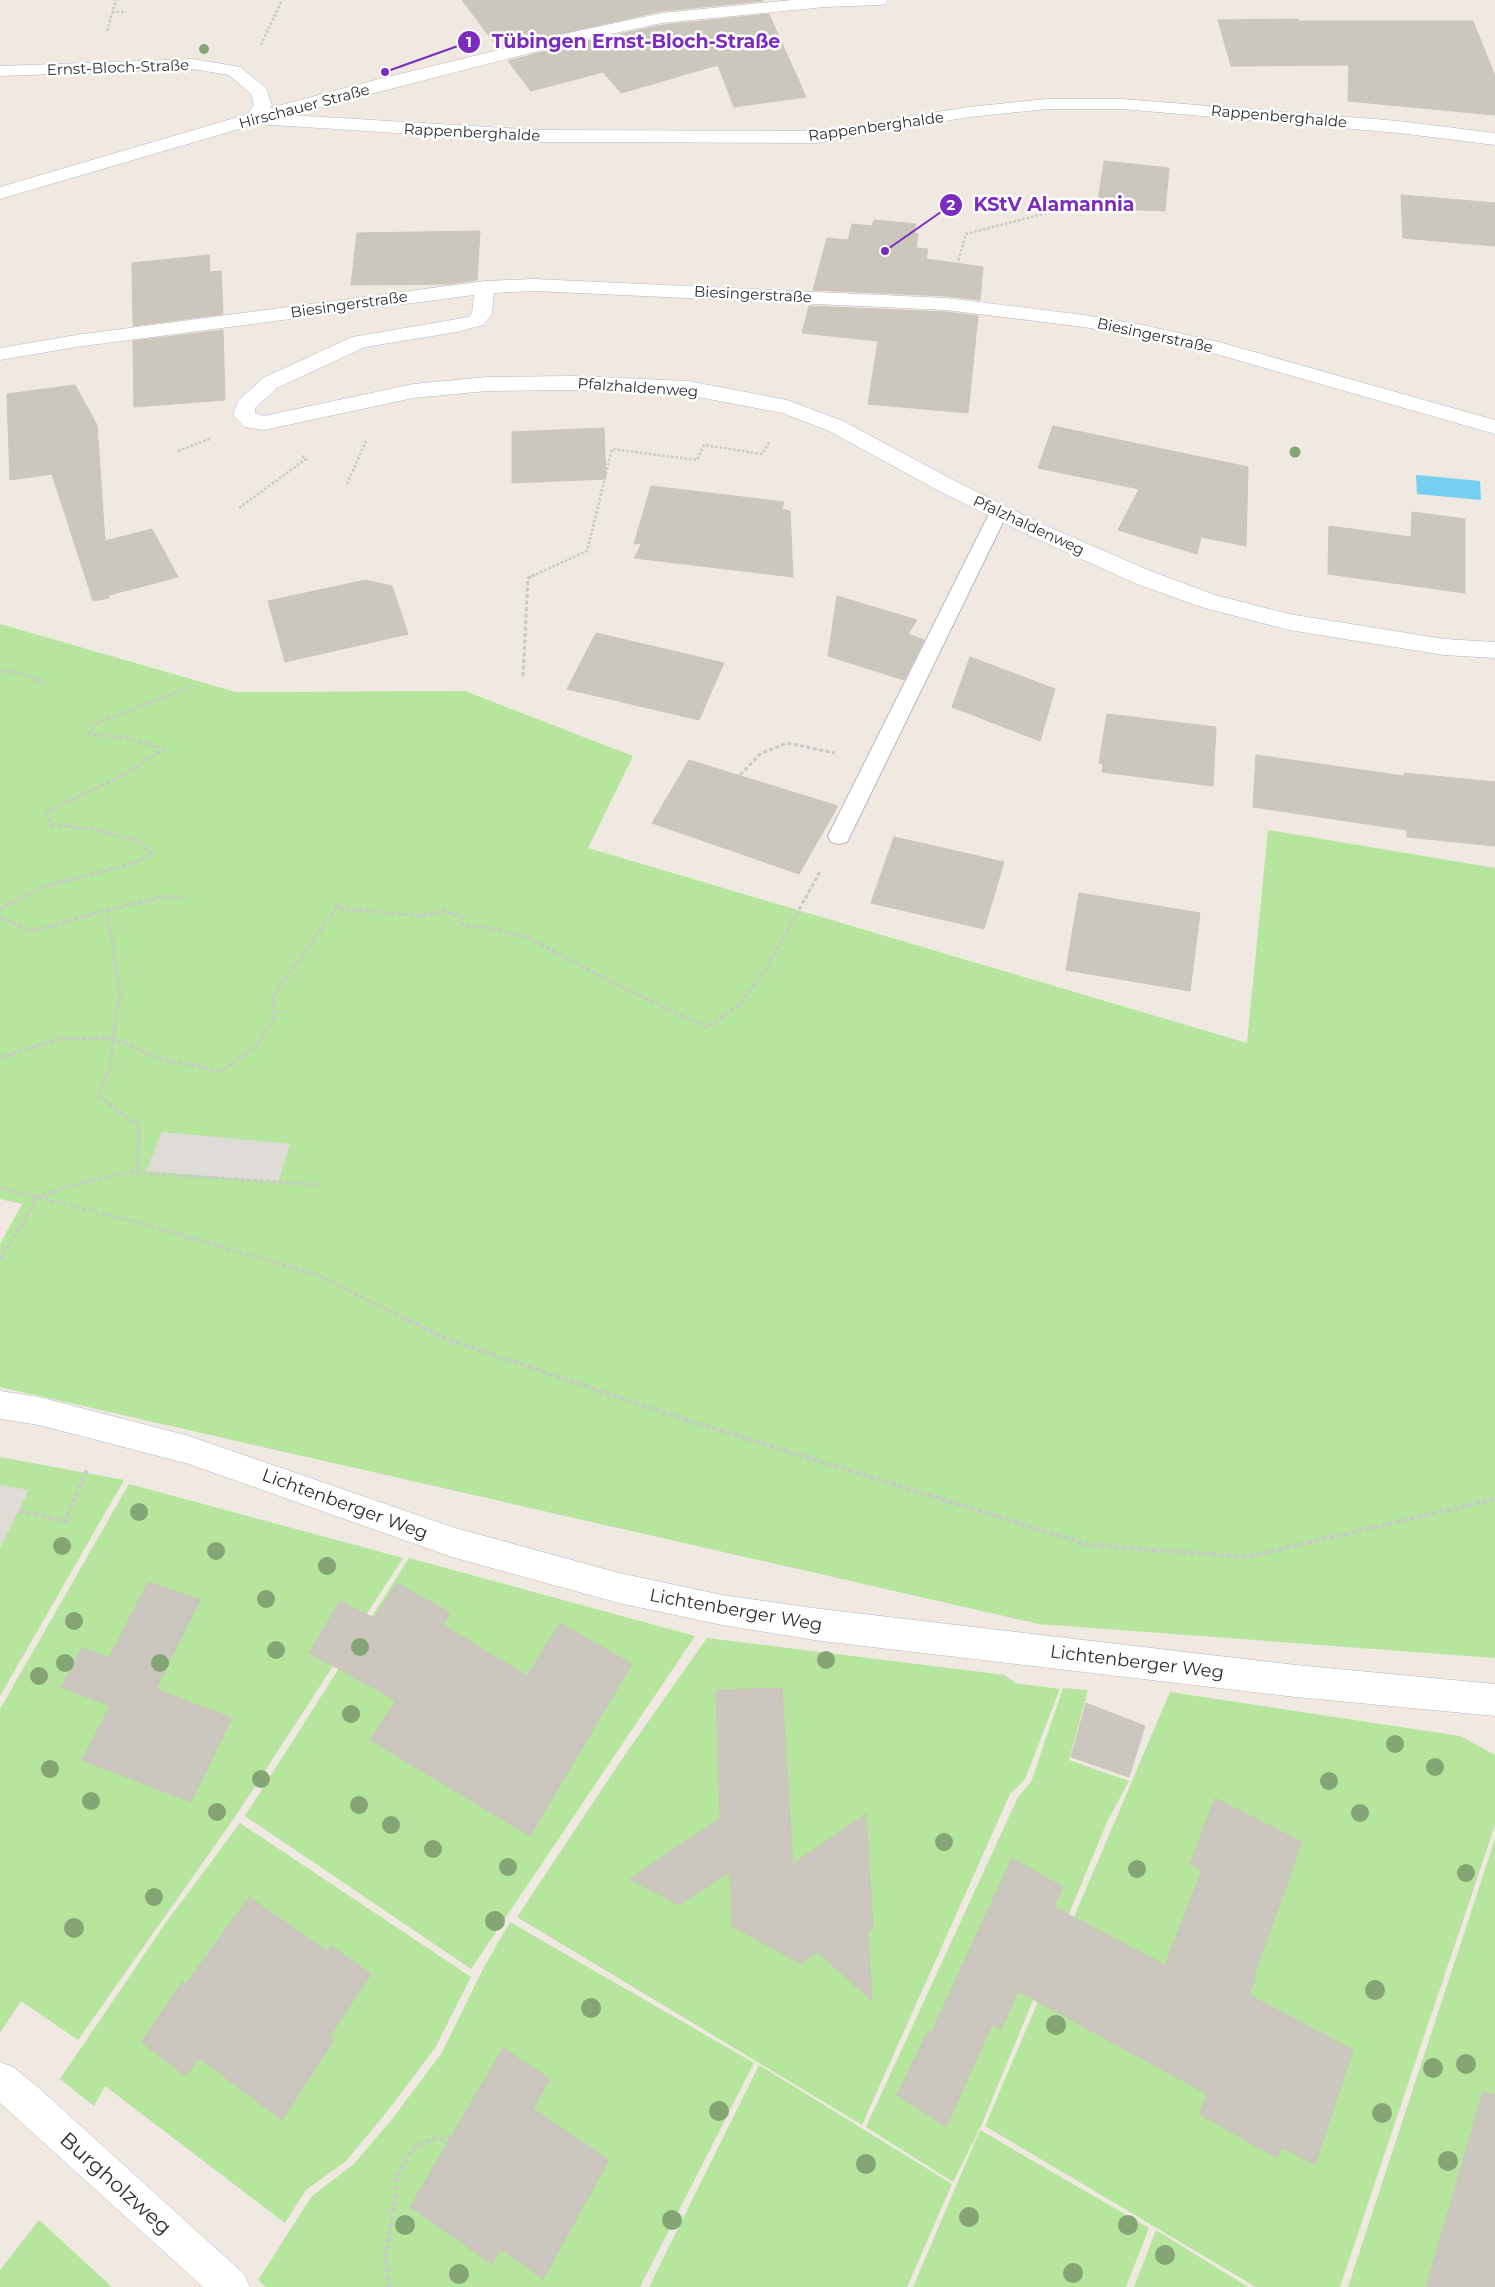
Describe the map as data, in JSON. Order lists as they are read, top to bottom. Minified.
{"streets":{"street":["Ernst-Bloch-Straße","Hirschauer Straße","Rappenberghalde","Biesingerstraße","Pfalzhaldenweg","Lichtenberger Weg","Burgholzweg"]},"crossings":[["Ernst-Bloch-Straße","Hirschauer Straße"],["Ernst-Bloch-Straße","Rappenberghalde"],["Hirschauer Straße","Rappenberghalde"]],"places":["Tübingen Ernst-Bloch-Straße","KStV Alamannia"]}
